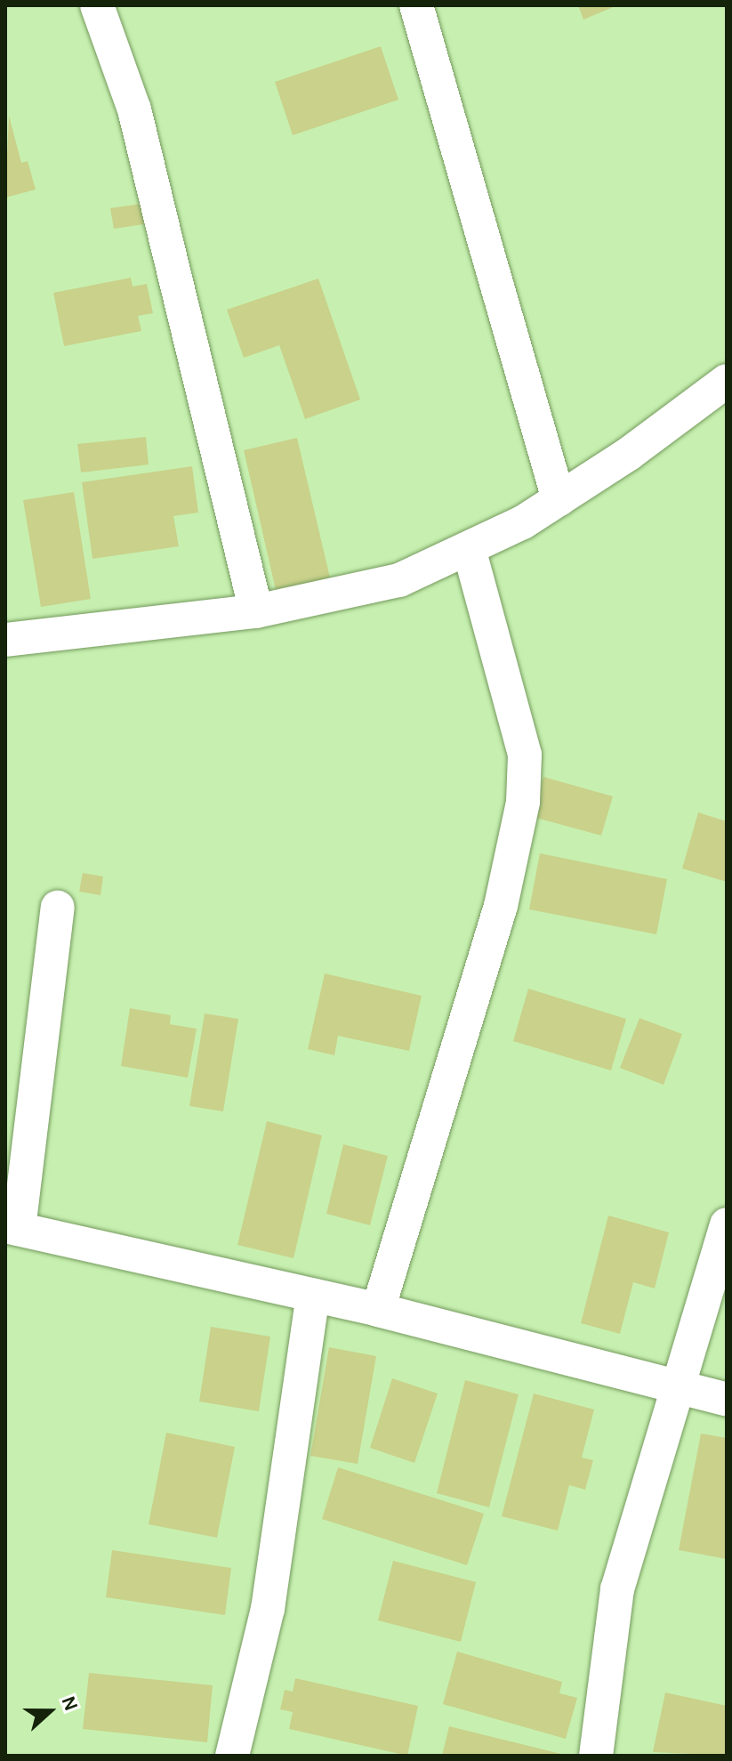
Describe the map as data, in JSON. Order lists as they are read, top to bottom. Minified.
{"north":"right"}
